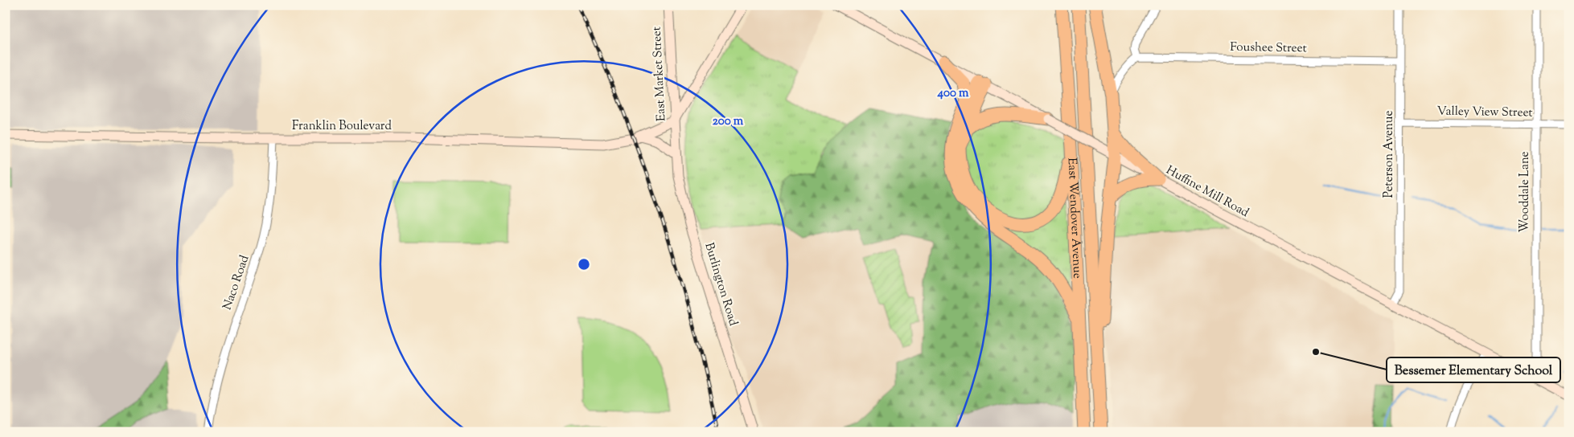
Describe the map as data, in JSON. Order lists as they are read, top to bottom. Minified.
{"streets":{"highway":["East Wendover Avenue"],"main road":["East Market Street","Franklin Boulevard","Huffine Mill Road","Burlington Road"],"street":["Foushee Street","Valley View Street","Peterson Avenue","Wooddale Lane","Naco Road"]},"crossings":[["Foushee Street","Peterson Avenue"],["East Market Street","Franklin Boulevard"],["East Market Street","Burlington Road"],["Valley View Street","Peterson Avenue"],["Valley View Street","Wooddale Lane"],["Franklin Boulevard","Naco Road"],["Peterson Avenue","Huffine Mill Road"],["Huffine Mill Road","Wooddale Lane"]],"places":["Bessemer Elementary School"],"rings":["400 m","200 m"]}
